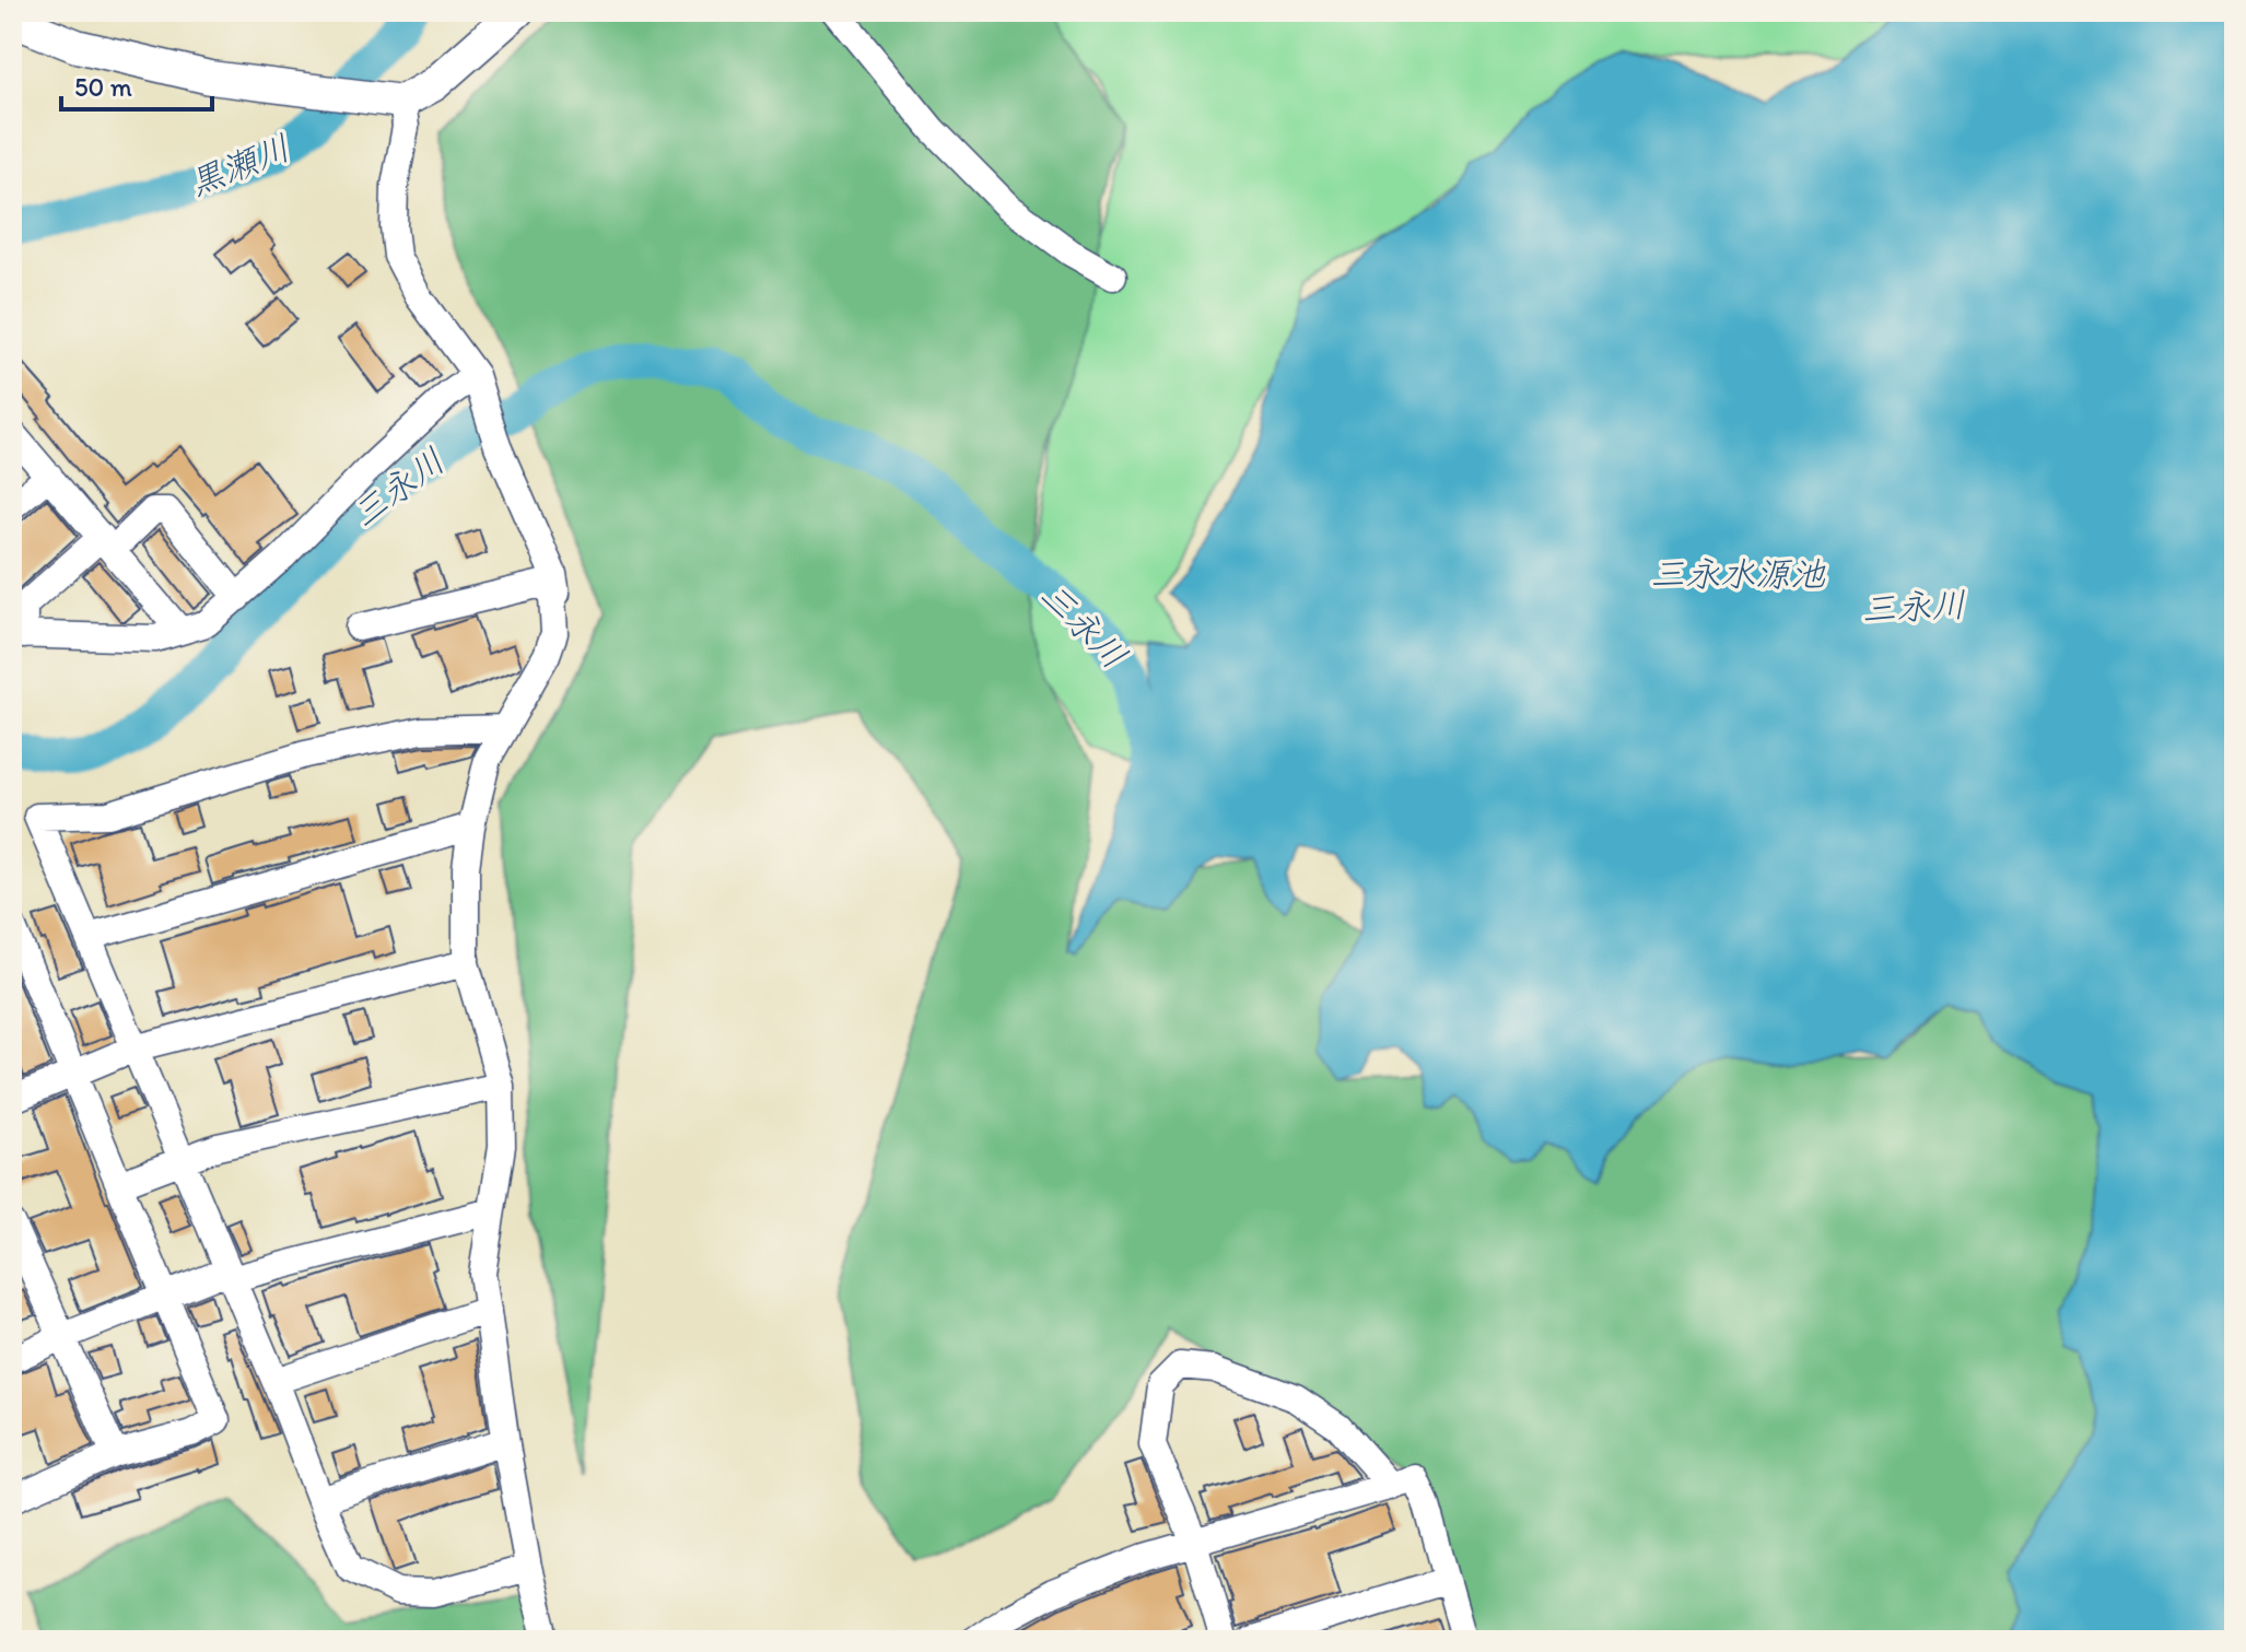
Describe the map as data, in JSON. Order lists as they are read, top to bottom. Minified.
{"water":["黒瀬川","三永川","三永水源池"],"scale_bar":"50 m"}
